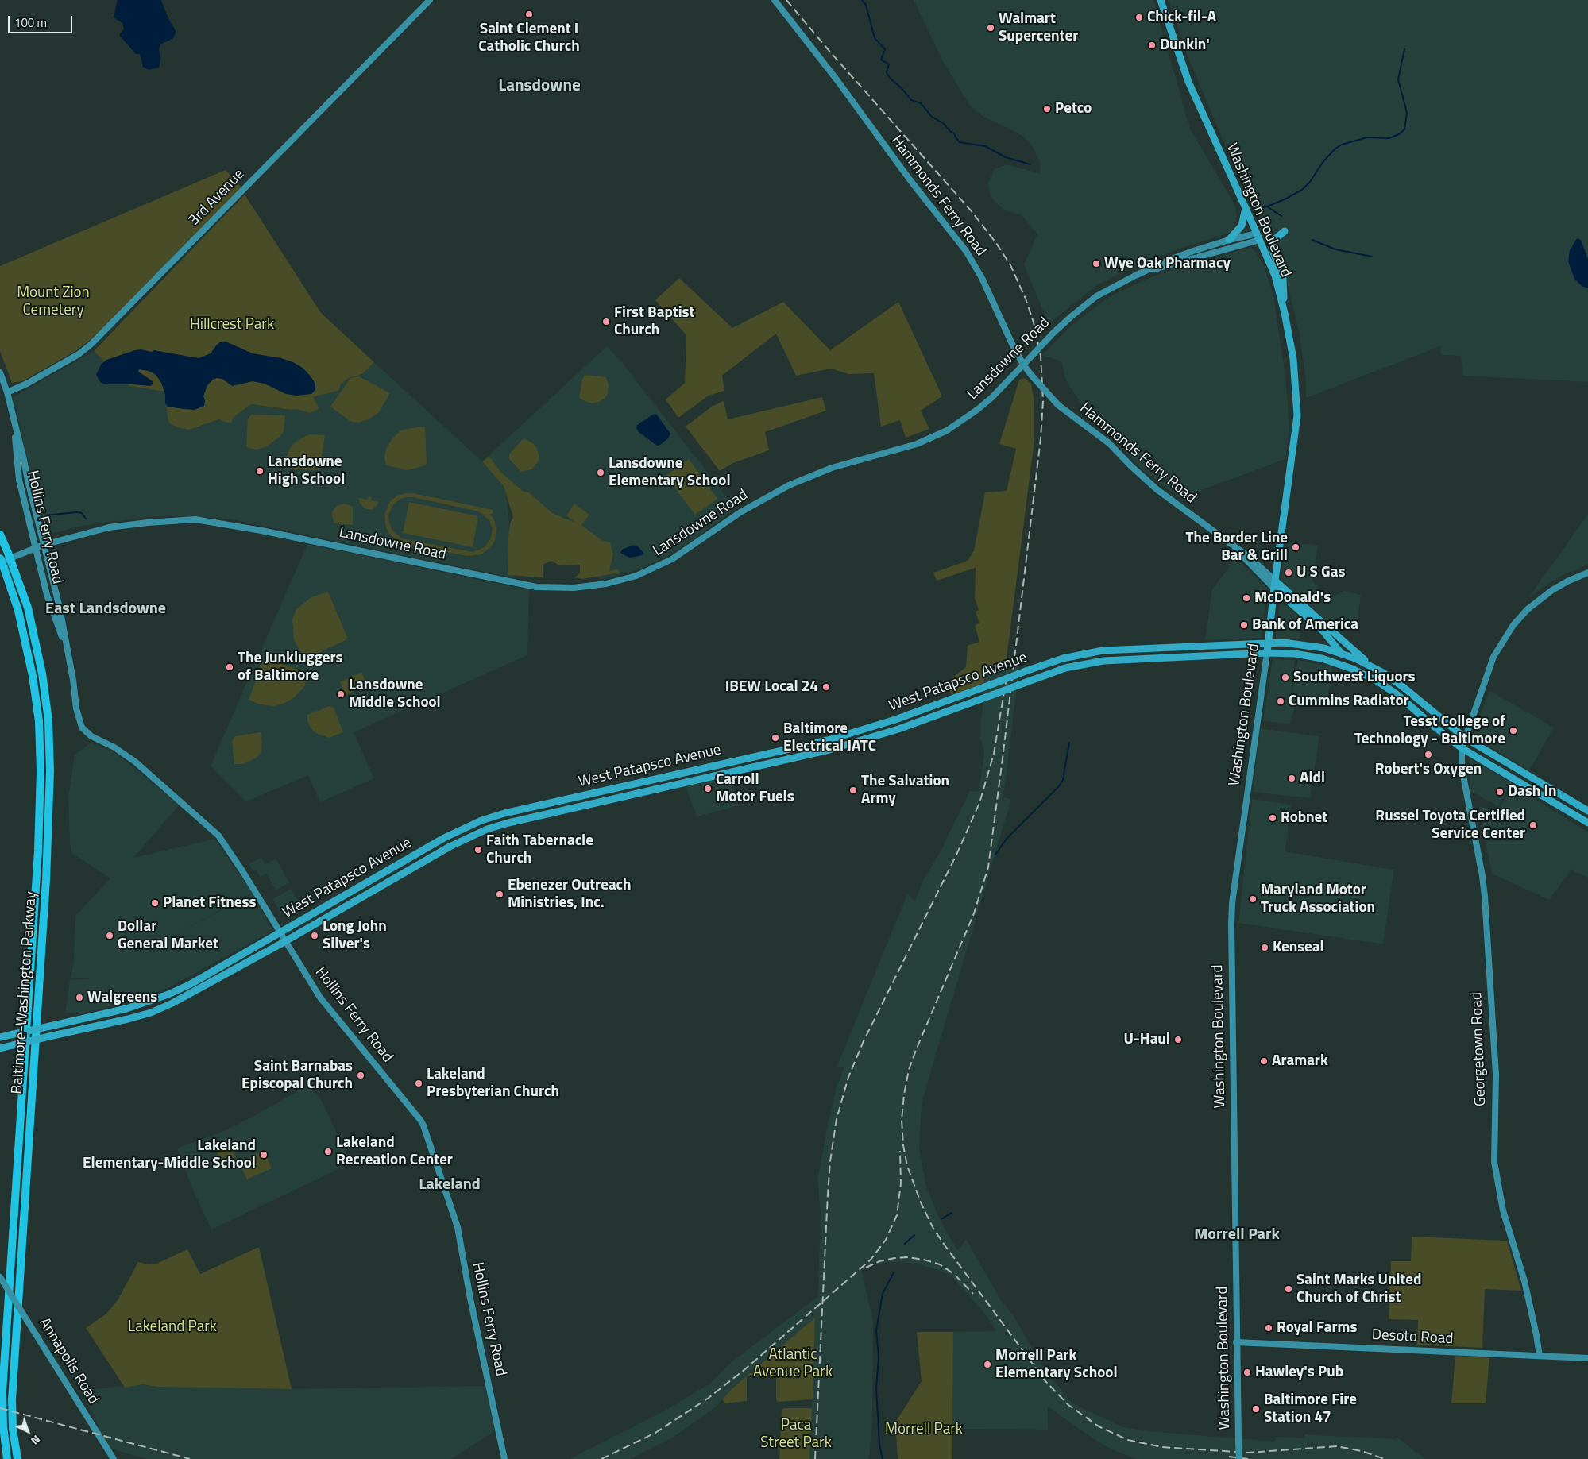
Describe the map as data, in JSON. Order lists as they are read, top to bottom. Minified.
{"streets":{"highway":["Baltimore-Washington Parkway"],"main road":["Washington Boulevard","West Patapsco Avenue"],"street":["Hammonds Ferry Road","3rd Avenue","Lansdowne Road","Hollins Ferry Road","Georgetown Road","Desoto Road","Annapolis Road"]},"crossings":[["Hammonds Ferry Road","Washington Boulevard"],["Hammonds Ferry Road","Lansdowne Road"],["3rd Avenue","Hollins Ferry Road"],["Washington Boulevard","Lansdowne Road"],["Washington Boulevard","West Patapsco Avenue"],["Washington Boulevard","Desoto Road"],["Lansdowne Road","Hollins Ferry Road"],["Lansdowne Road","Baltimore-Washington Parkway"],["Hollins Ferry Road","West Patapsco Avenue"],["West Patapsco Avenue","Georgetown Road"],["Georgetown Road","Desoto Road"]],"districts":["Lansdowne","East Landsdowne","Lakeland","Morrell Park"],"parks":["Mount Zion Cemetery","Hillcrest Park","Lakeland Park","Atlantic Avenue Park","Paca Street Park","Morrell Park"],"places":["Saint Clement I Catholic Church","Chick-fil-A","Walmart Supercenter","Dunkin'","Petco","Wye Oak Pharmacy","First Baptist Church","Lansdowne High School","Lansdowne Elementary School","The Border Line Bar & Grill","U S Gas","McDonald's","Bank of America","The Junkluggers of Baltimore","Southwest Liquors","IBEW Local 24","Lansdowne Middle School","Cummins Radiator","Tesst College of Technology - Baltimore","Baltimore Electrical JATC","Robert's Oxygen","Aldi","Carroll Motor Fuels","The Salvation Army","Dash In","Robnet","Russel Toyota Certified Service Center","Faith Tabernacle Church","Ebenezer Outreach Ministries, Inc.","Maryland Motor Truck Association","Planet Fitness","Dollar General Market","Long John Silver's","Kenseal","Walgreens","U-Haul","Aramark","Saint Barnabas Episcopal Church","Lakeland Presbyterian Church","Lakeland Recreation Center","Lakeland Elementary-Middle School","Saint Marks United Church of Christ","Royal Farms","Morrell Park Elementary School","Hawley's Pub","Baltimore Fire Station 47"],"scale_bar":"100 m","north":"bottom right"}
